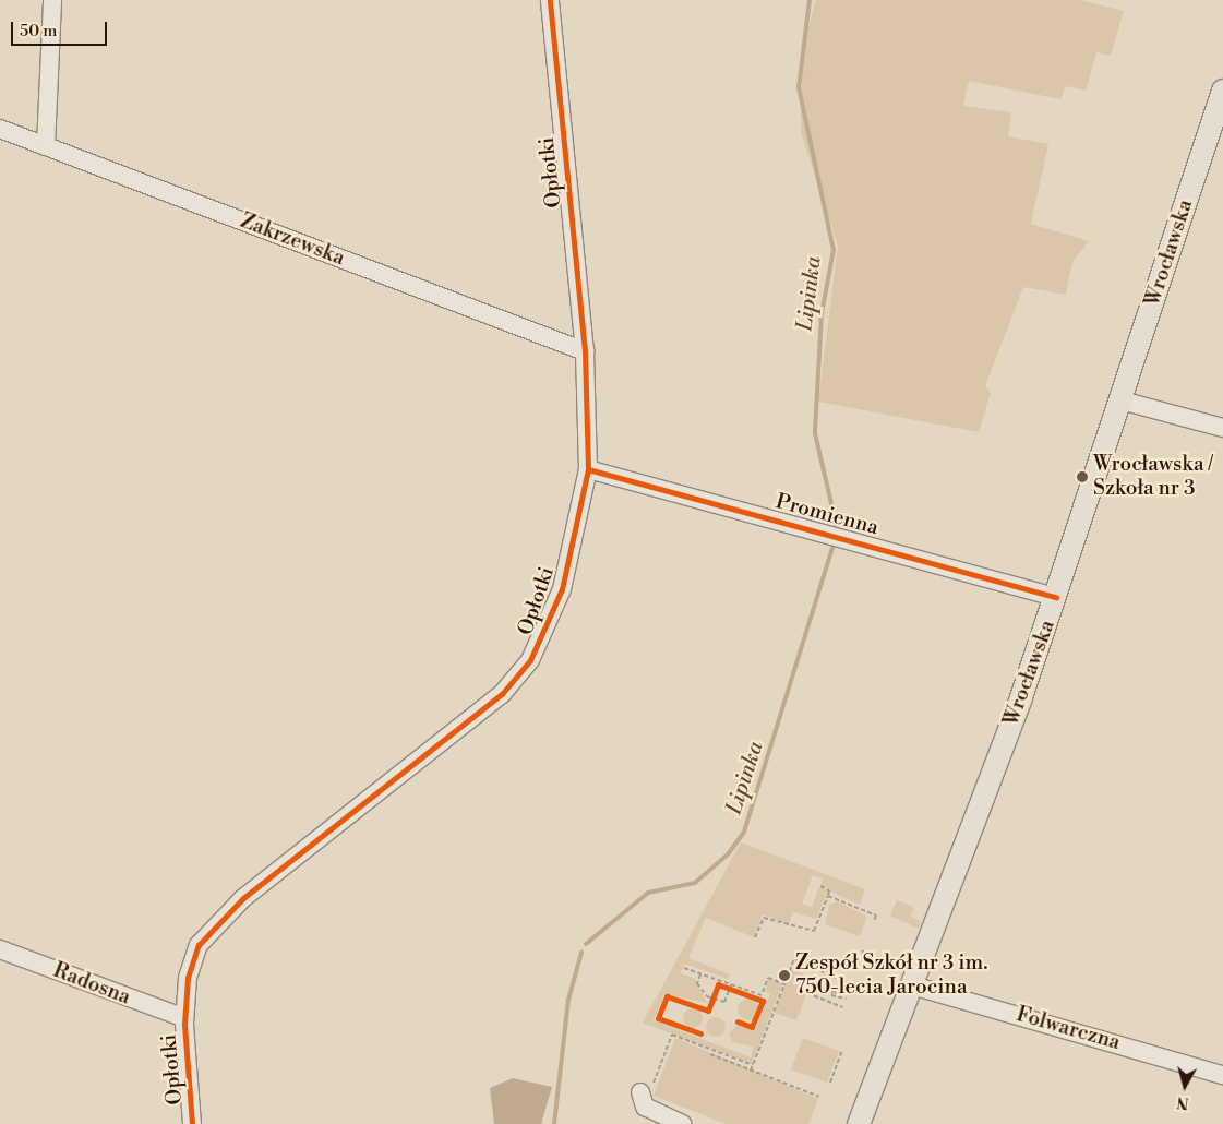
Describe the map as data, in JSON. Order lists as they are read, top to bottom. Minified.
{"streets":{"main road":["Wrocławska"],"street":["Opłotki","Zakrzewska","Promienna","Radosna","Folwarczna"]},"crossings":[["Opłotki","Zakrzewska"],["Opłotki","Promienna"],["Opłotki","Radosna"],["Wrocławska","Promienna"],["Wrocławska","Folwarczna"]],"water":["Lipinka"],"places":["Wrocławska / Szkoła nr 3","Zespół Szkół nr 3 im. 750-lecia Jarocina"],"scale_bar":"50 m","north":"bottom"}
